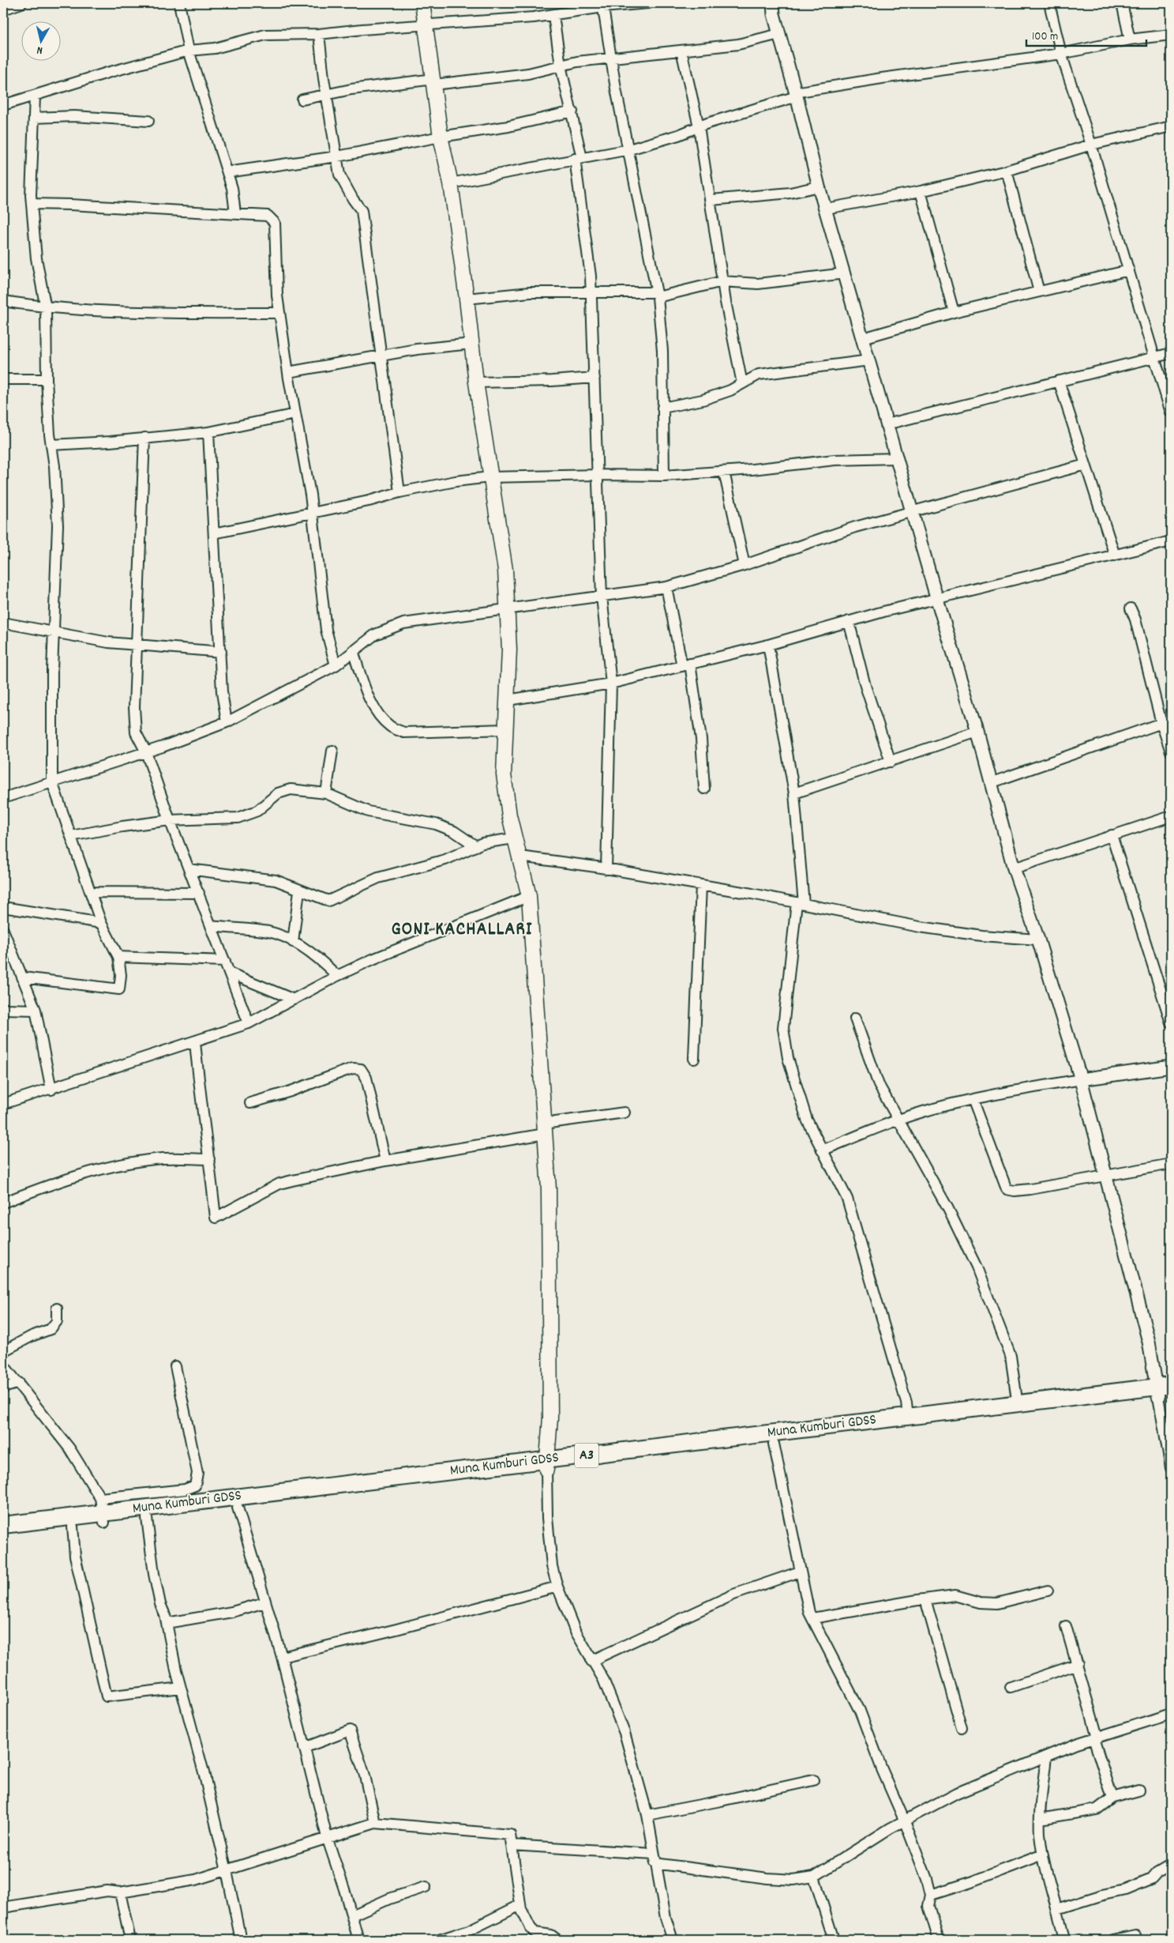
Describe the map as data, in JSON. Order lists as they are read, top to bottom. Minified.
{"streets":{"highway":["Muna Kumburi GDSS","A3"]},"districts":["GONI KACHALLARI"],"scale_bar":"100 m","north":"bottom"}
